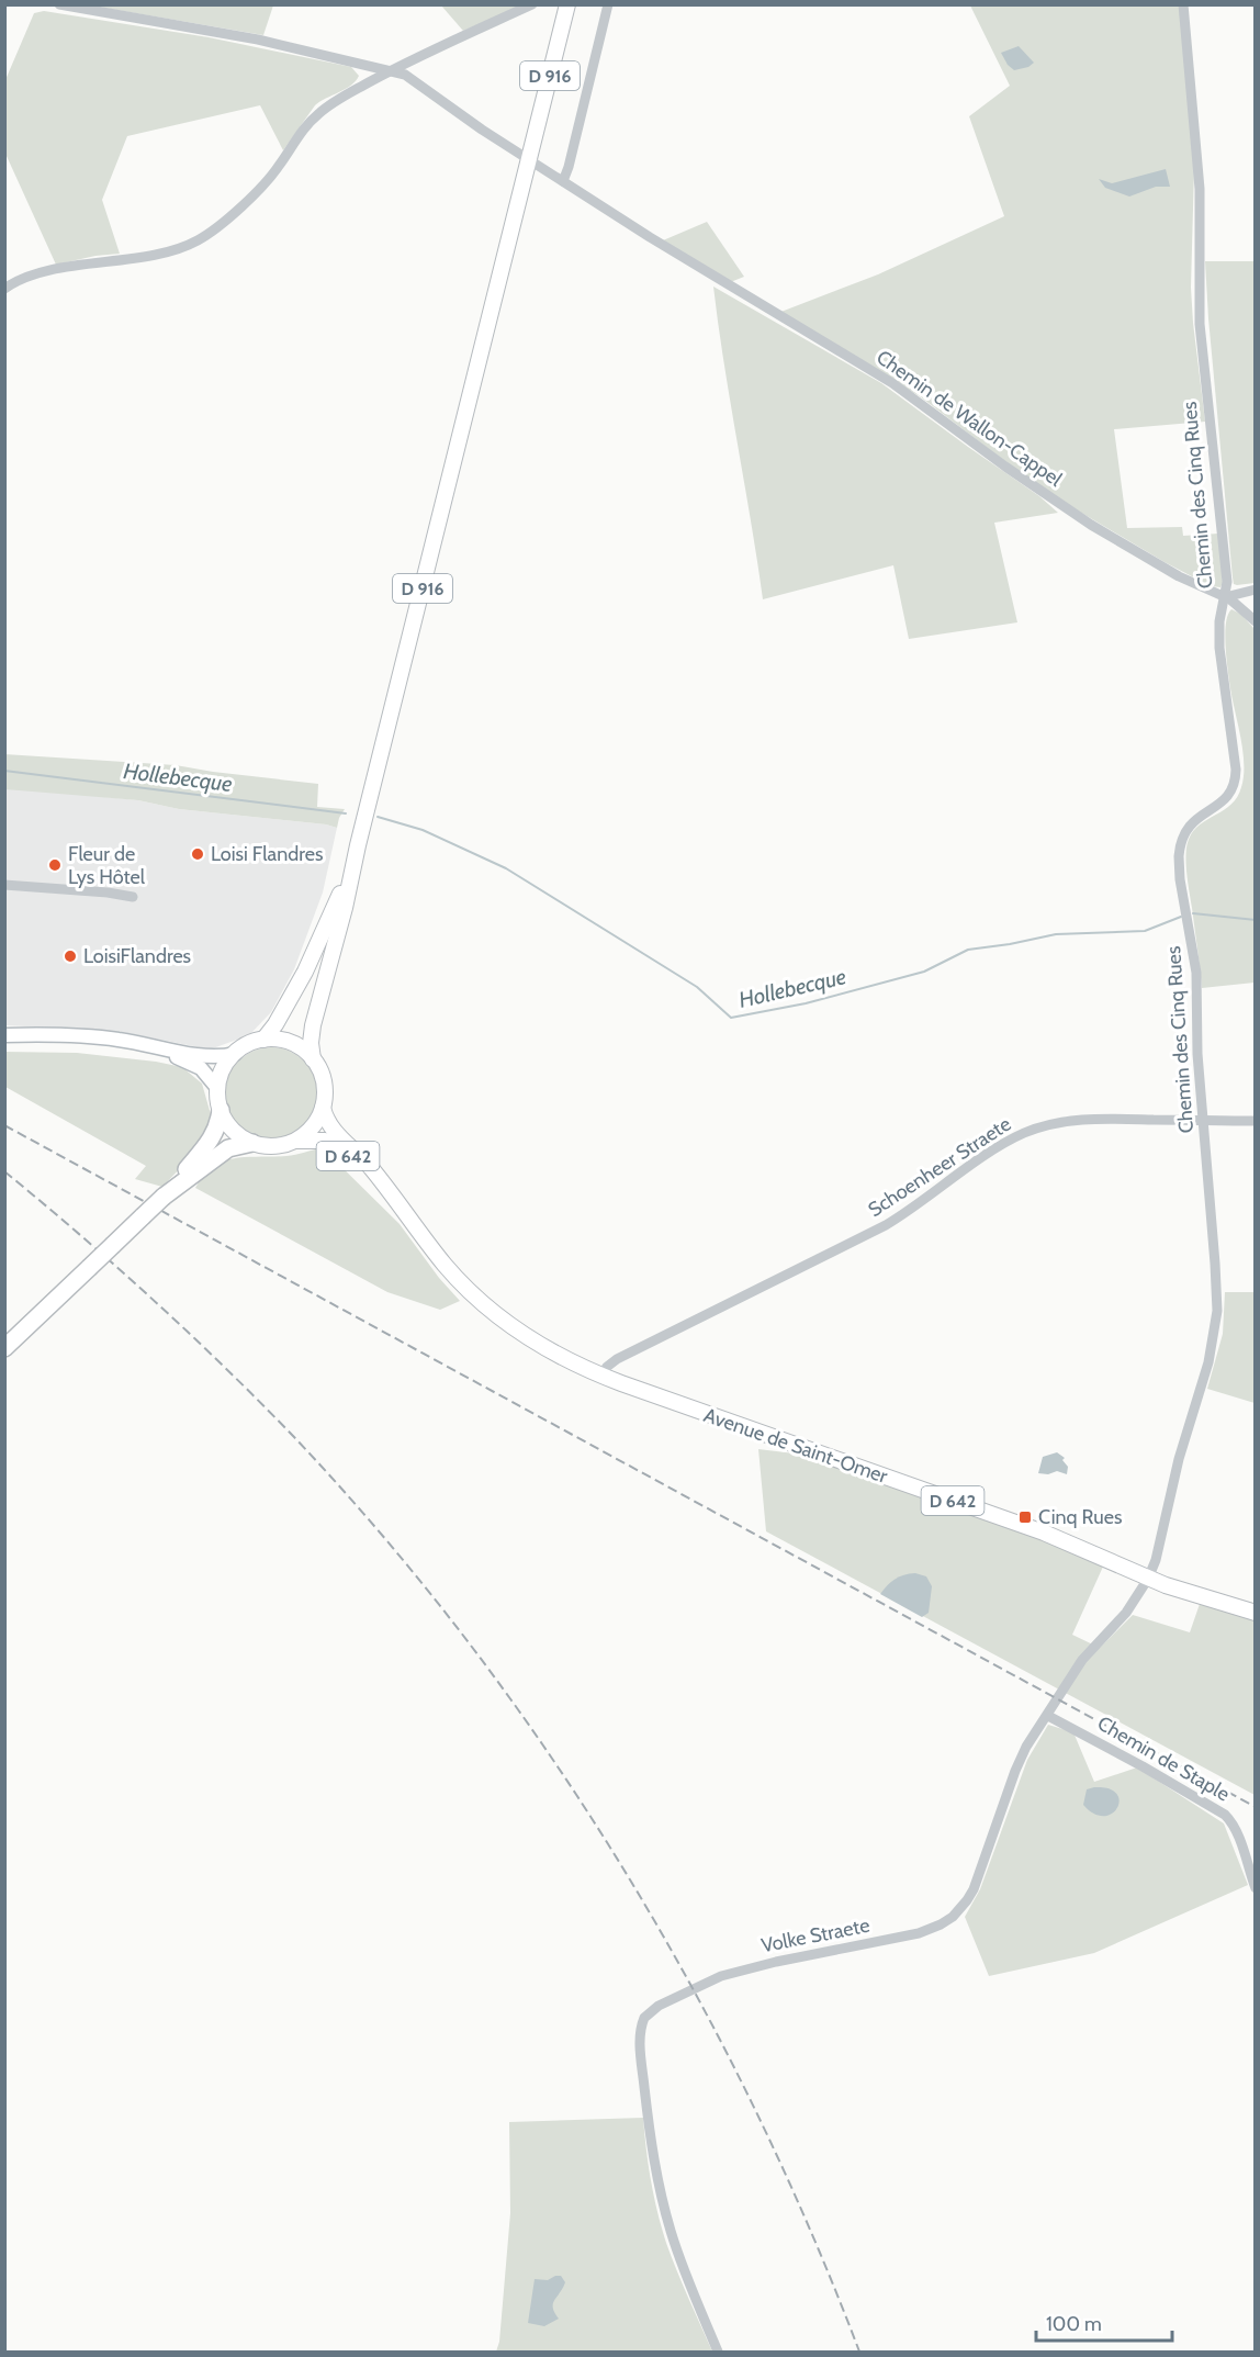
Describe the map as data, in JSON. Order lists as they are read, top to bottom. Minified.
{"streets":{"main road":["D 916","D 642","Avenue de Saint-Omer"],"street":["Chemin de Wallon-Cappel","Chemin des Cinq Rues","Schoenheer Straete","Chemin de Staple","Volke Straete"]},"crossings":[["D 916","Chemin de Wallon-Cappel"],["D 916","Avenue de Saint-Omer"],["Chemin de Wallon-Cappel","Chemin des Cinq Rues"],["Chemin des Cinq Rues","Schoenheer Straete"],["Chemin des Cinq Rues","Avenue de Saint-Omer"],["Chemin des Cinq Rues","Volke Straete"],["Schoenheer Straete","Avenue de Saint-Omer"],["Avenue de Saint-Omer","Volke Straete"],["Chemin de Staple","Volke Straete"]],"water":["Hollebecque"],"places":{"other":["Loisi Flandres","Fleur de Lys Hôtel","LoisiFlandres"],"transit":["Cinq Rues"]},"scale_bar":"100 m"}
